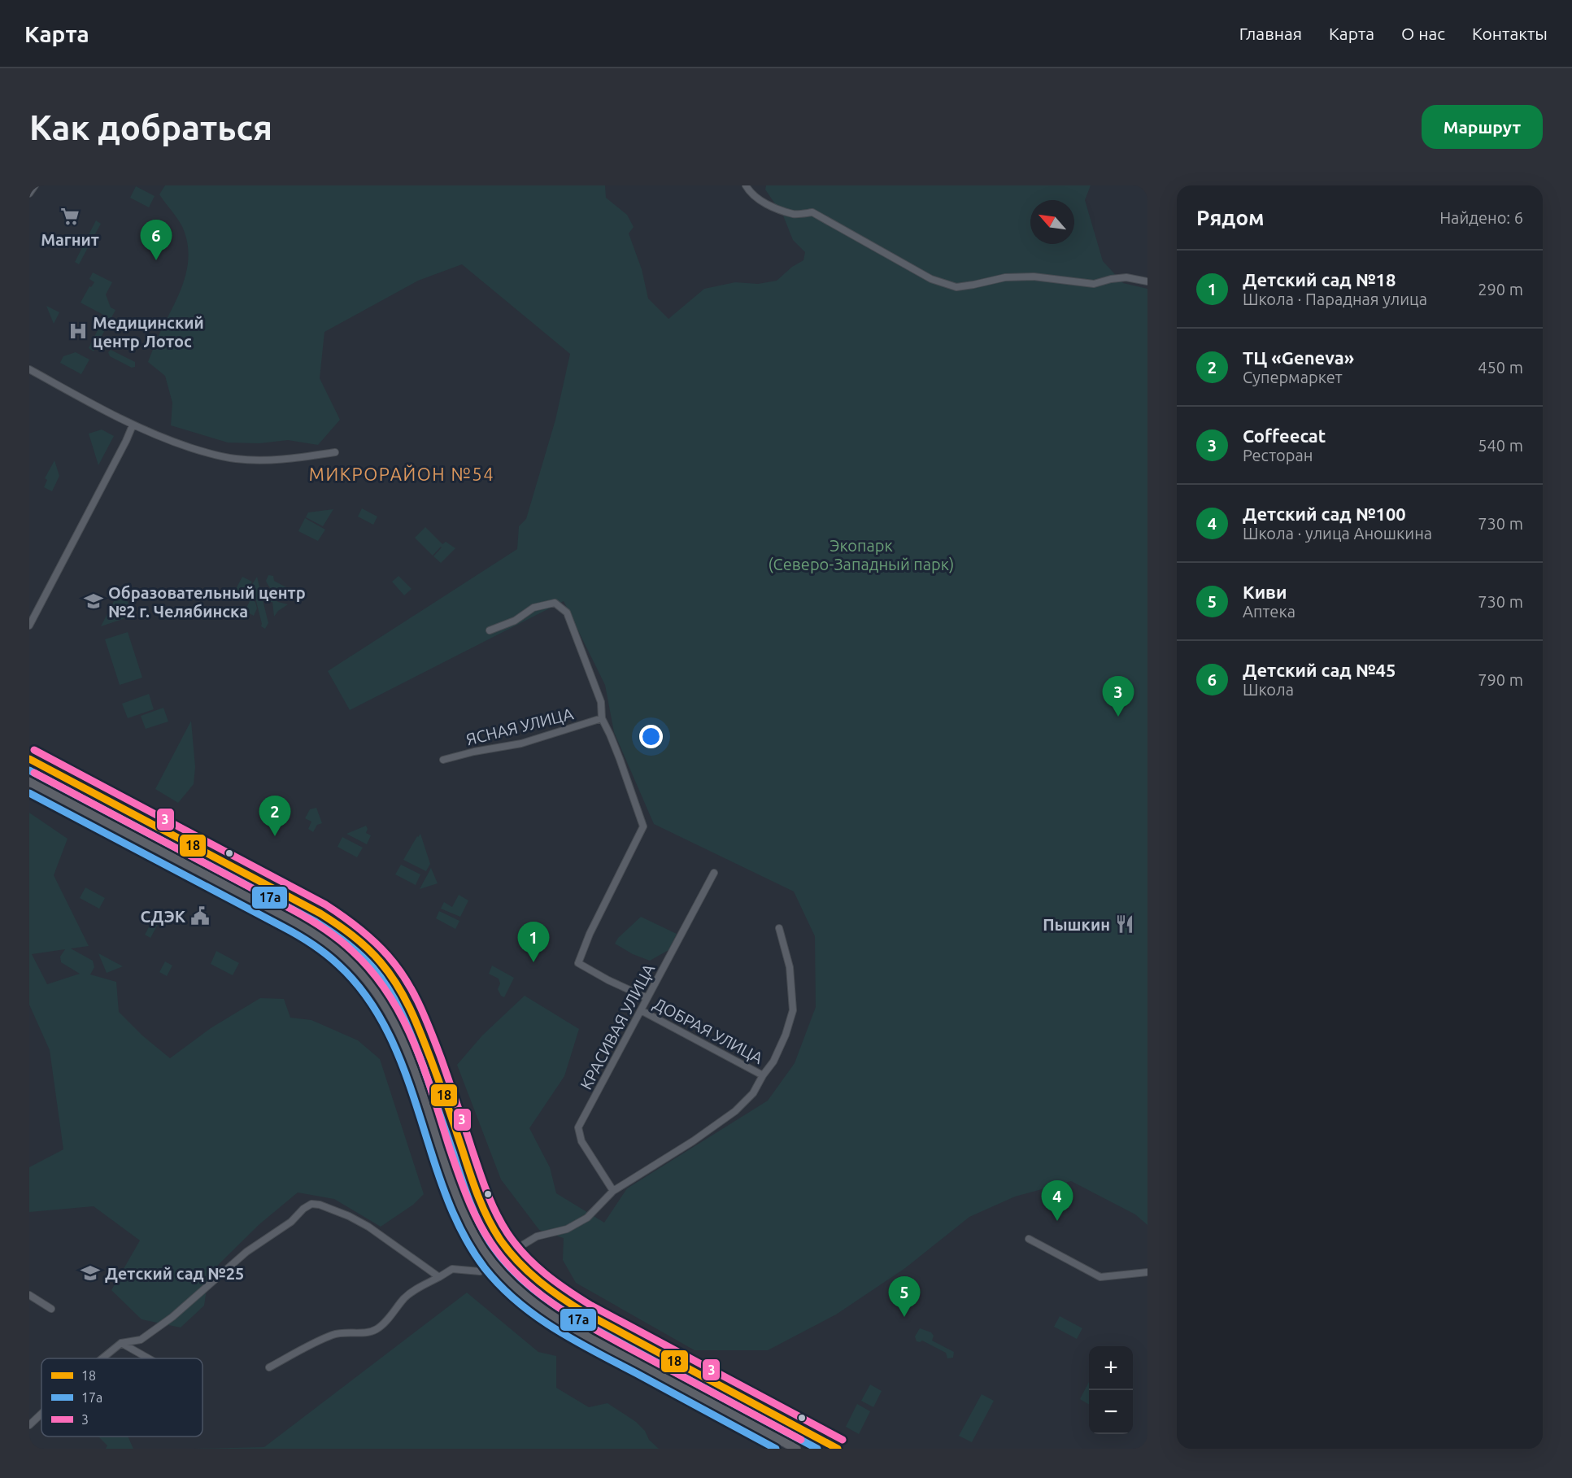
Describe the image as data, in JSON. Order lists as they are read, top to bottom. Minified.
{"streets":{"street":["ЯСНАЯ УЛИЦА","КРАСИВАЯ УЛИЦА","ДОБРАЯ УЛИЦА"]},"crossings":[["КРАСИВАЯ УЛИЦА","ДОБРАЯ УЛИЦА"]],"districts":["МИКРОРАЙОН №54"],"parks":["Экопарк (Северо-Западный парк)"],"places":{"supermarket":["Магнит"],"hospital":["Медицинский центр Лотос"],"school or university":["Образовательный центр №2 г. Челябинска","Детский сад №25"],"public building":["СДЭК"],"restaurant":["Пышкин"]},"lines":["transit line 3","transit line 18","transit line 17a"],"legend":["18","17a","3"],"north":"top left","page":{"header":"Карта","nav":["Главная","Карта","О нас","Контакты"],"buttons":"Маршрут","title":"Как добраться","heading":["Рядом","Найдено: 6"],"pins":["6","3","2","1","4","5"],"list":[{"mark":"1","name":"Детский сaд №18","note":"Школа · Парадная улица","value":"290 m"},{"mark":"2","name":"ТЦ «Geneva»","note":"Супермаркет","value":"450 m"},{"mark":"3","name":"Coffeecat","note":"Ресторан","value":"540 m"},{"mark":"4","name":"Детский сад №100","note":"Школа · улица Аношкина","value":"730 m"},{"mark":"5","name":"Киви","note":"Аптека","value":"730 m"},{"mark":"6","name":"Детский сад №45","note":"Школа","value":"790 m"}],"map_buttons":["+","−"]}}
